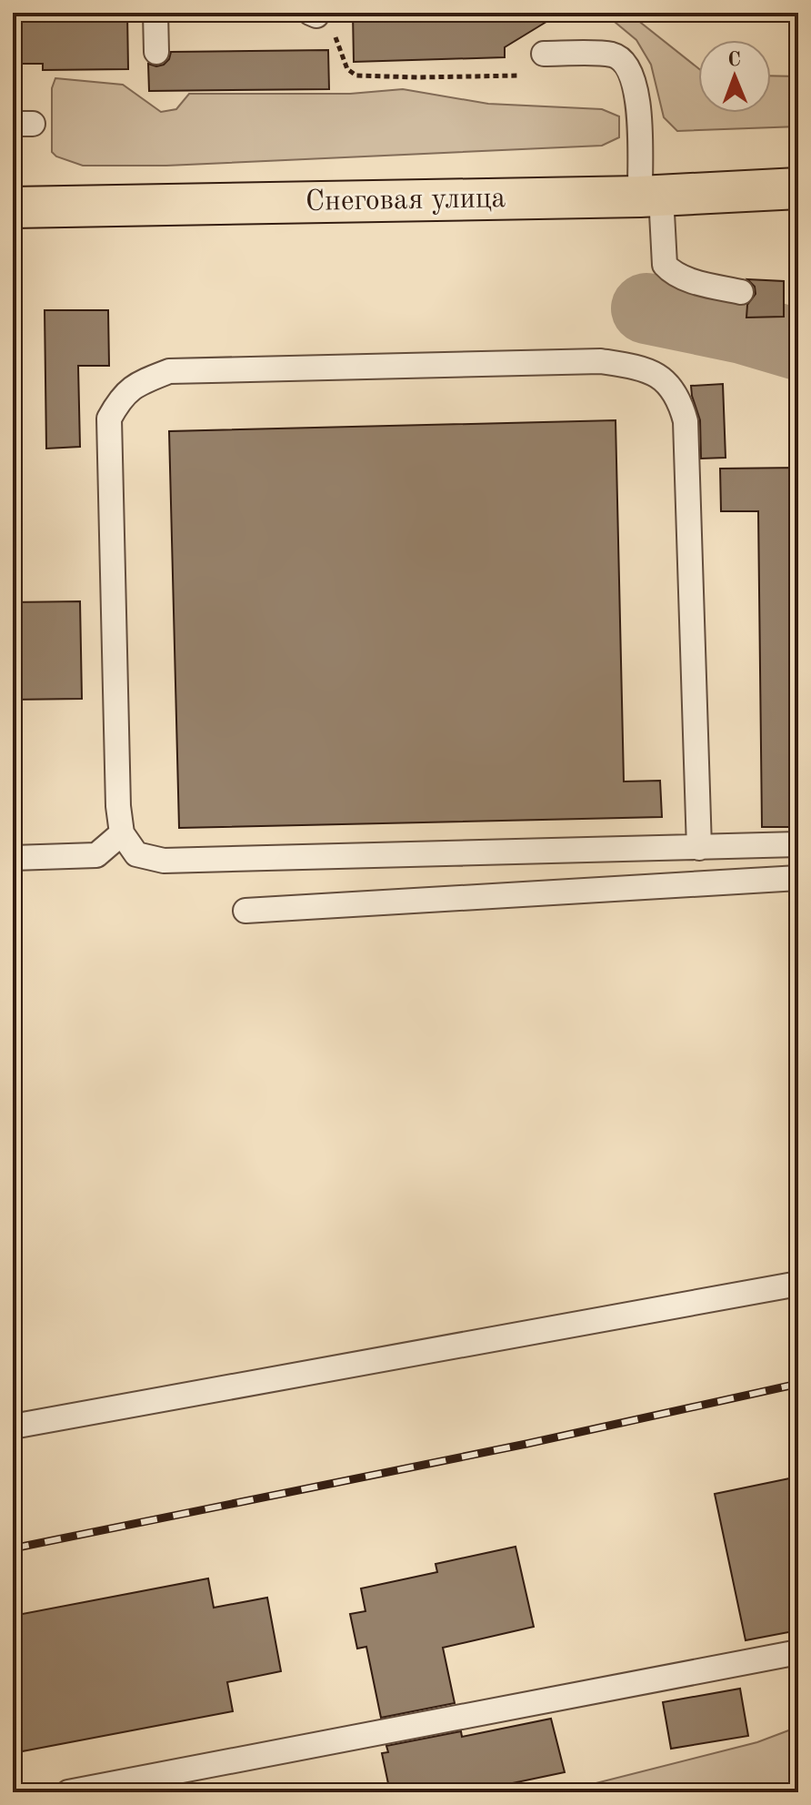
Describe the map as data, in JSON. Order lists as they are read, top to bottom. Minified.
{"streets":{"main road":["Снеговая улица"]},"north":"top"}
